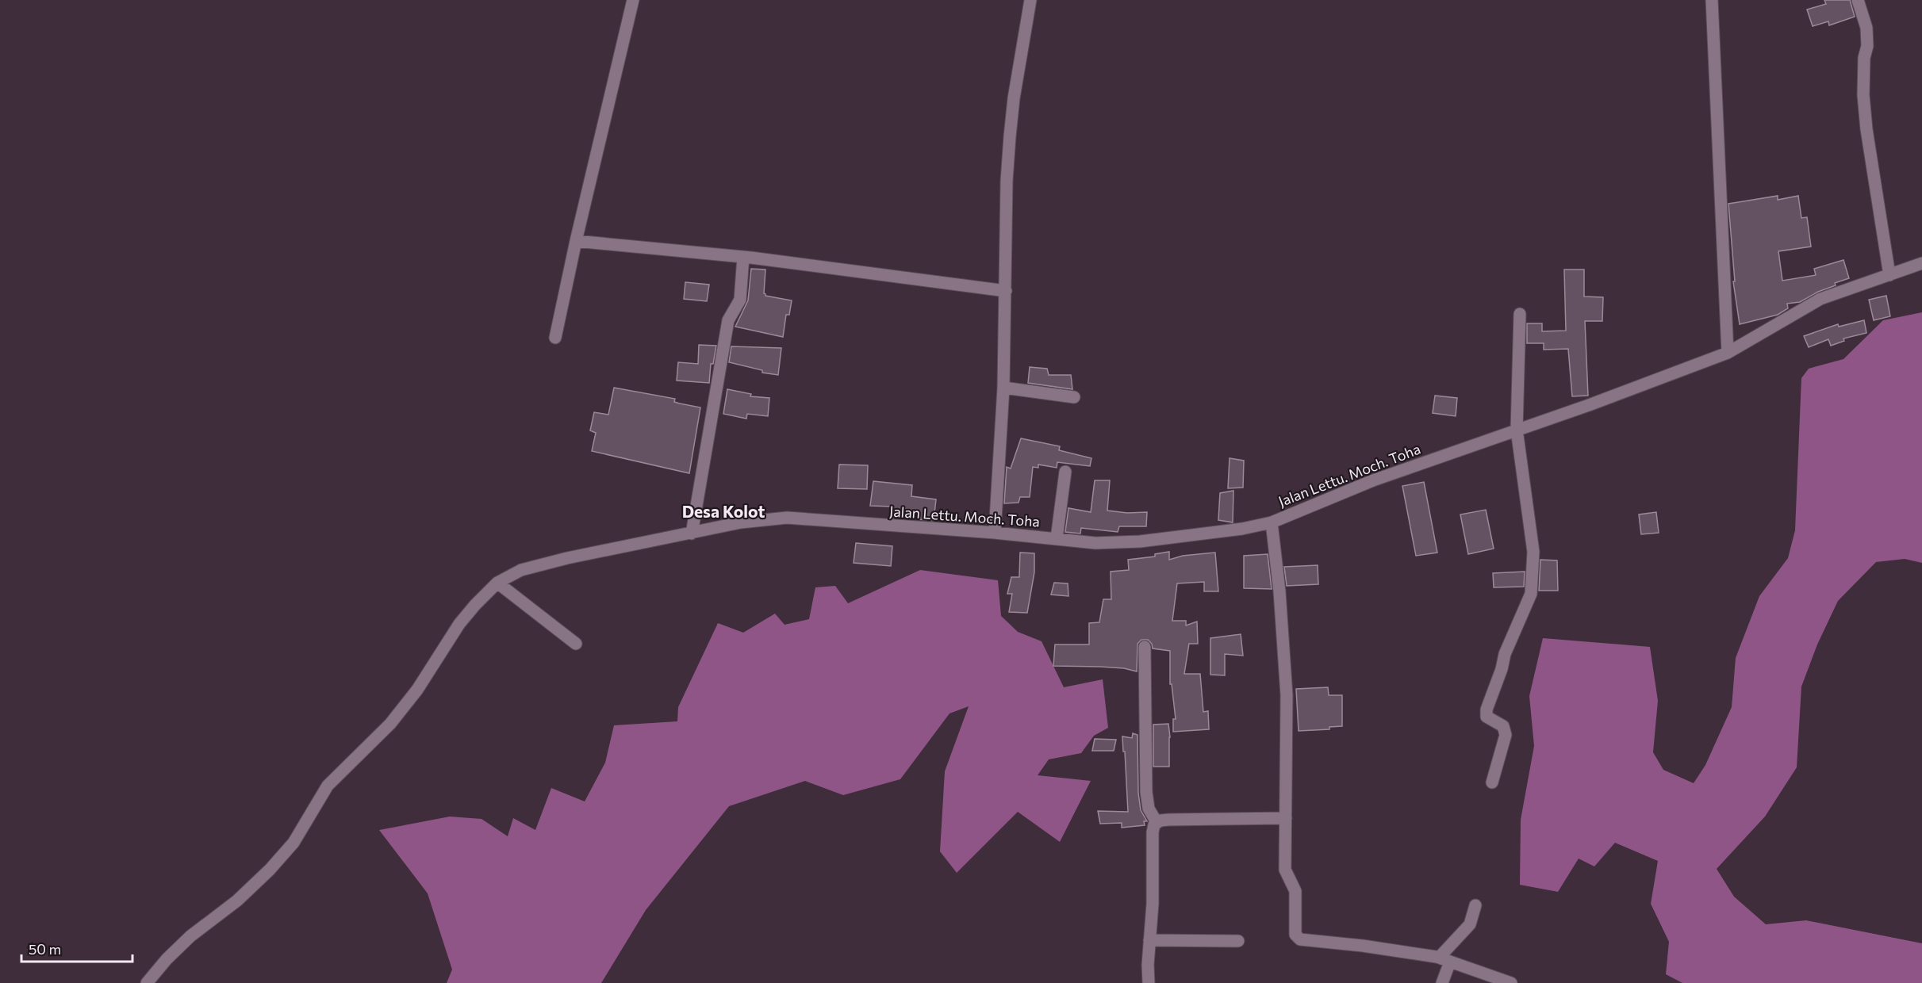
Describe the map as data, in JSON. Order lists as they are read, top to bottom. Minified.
{"streets":{"street":["Jalan Lettu. Moch. Toha"]},"districts":["Desa Kolot"],"scale_bar":"50 m"}
